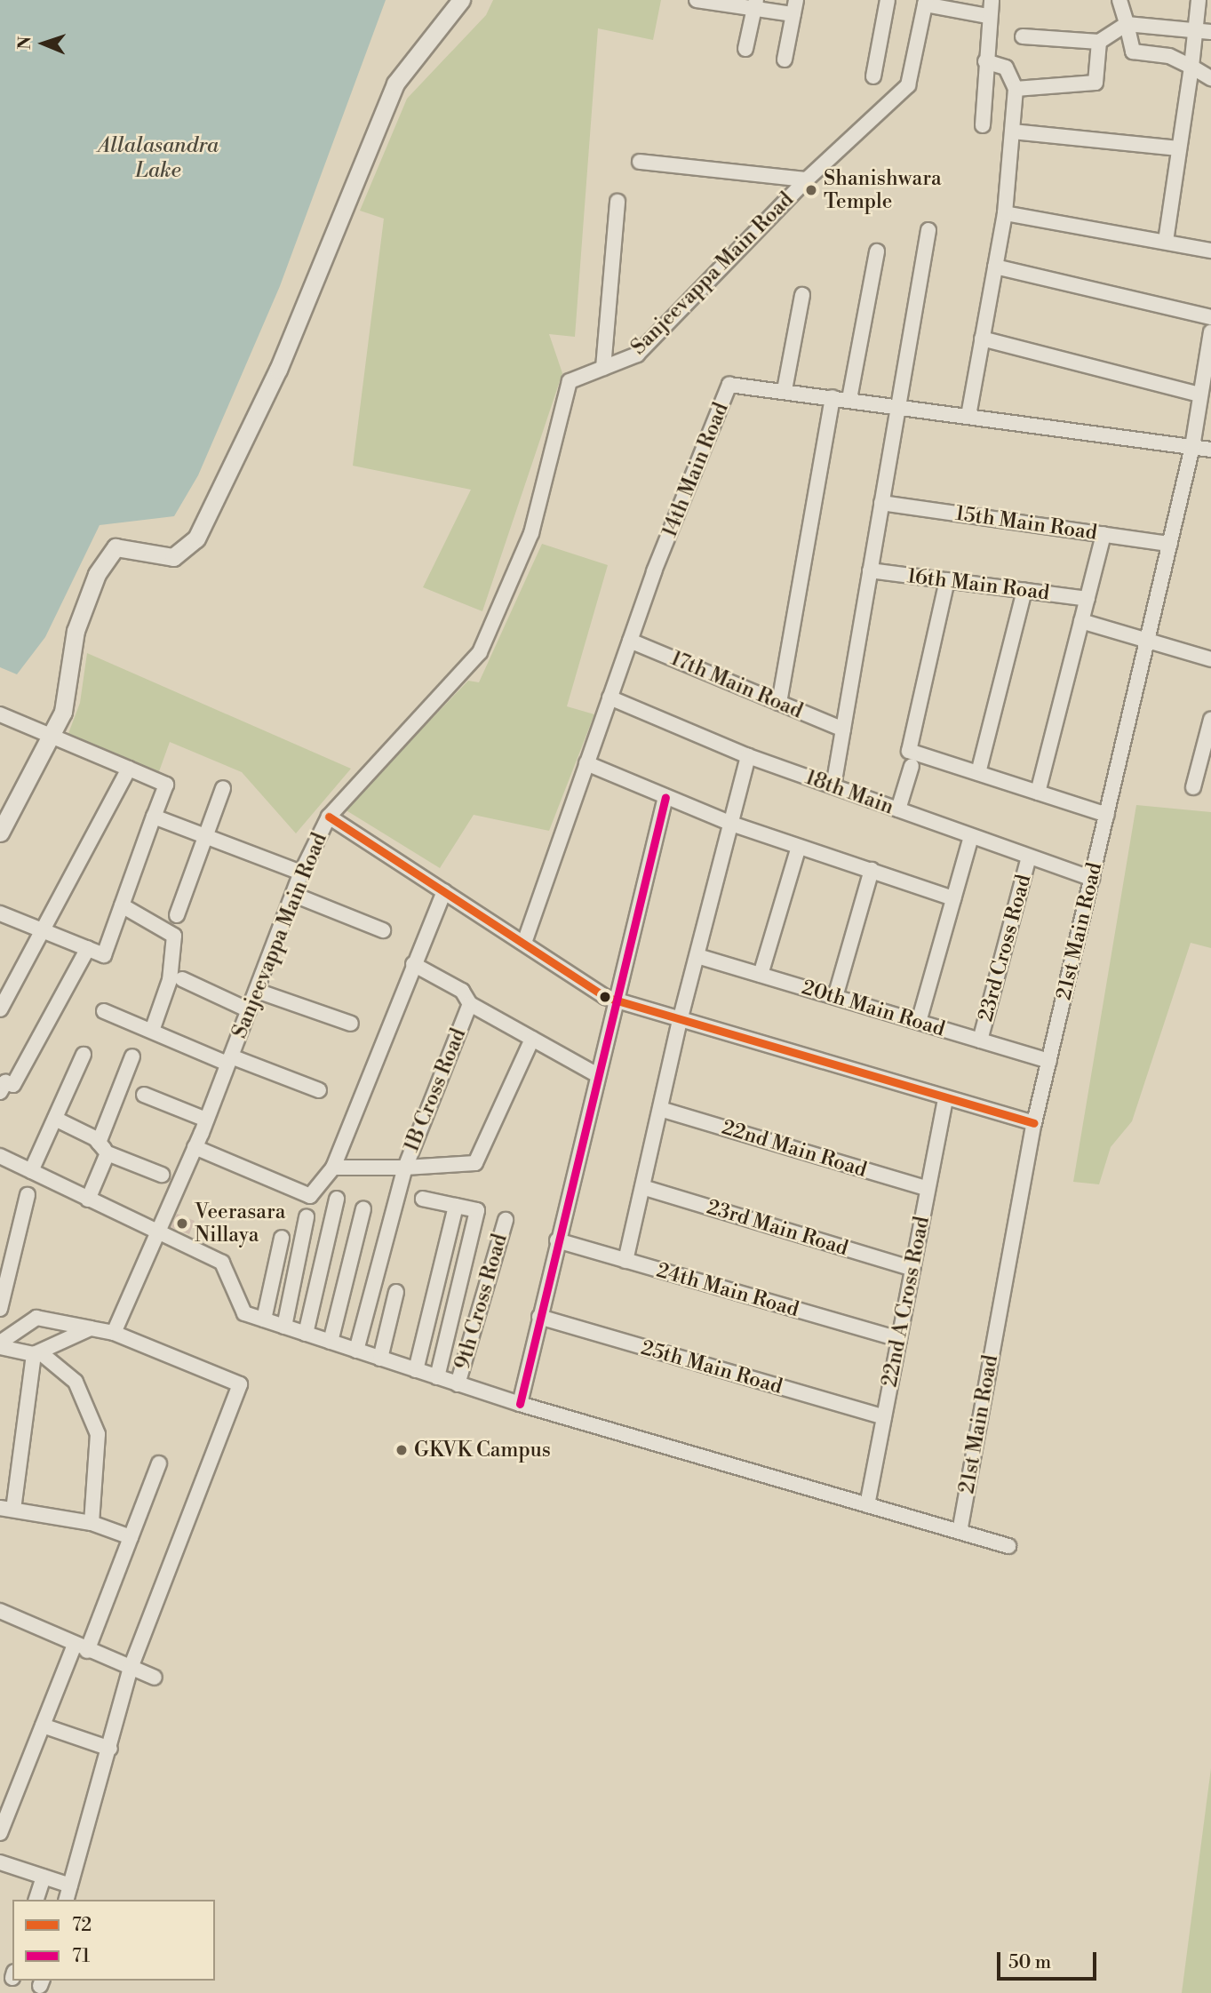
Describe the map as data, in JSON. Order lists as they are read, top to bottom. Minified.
{"streets":{"street":["Sanjeevappa Main Road","14th Main Road","15th Main Road","16th Main Road","17th Main Road","18th Main","21st Main Road","23rd Cross Road","20th Main Road","1B Cross Road","22nd Main Road","23rd Main Road","24th Main Road","9th Cross Road","22nd A Cross Road","25th Main Road"]},"crossings":[["14th Main Road","17th Main Road"],["14th Main Road","18th Main"],["14th Main Road","21st Main Road"],["15th Main Road","21st Main Road"],["18th Main","21st Main Road"],["18th Main","23rd Cross Road"],["21st Main Road","20th Main Road"],["23rd Cross Road","20th Main Road"],["22nd Main Road","22nd A Cross Road"],["23rd Main Road","22nd A Cross Road"],["24th Main Road","22nd A Cross Road"],["22nd A Cross Road","25th Main Road"]],"water":["Allalasandra Lake"],"places":["Shanishwara Temple","Veerasara Nillaya","GKVK Campus"],"lines":["transit line 71","transit line 72"],"legend":["72","71"],"scale_bar":"50 m","north":"left"}
